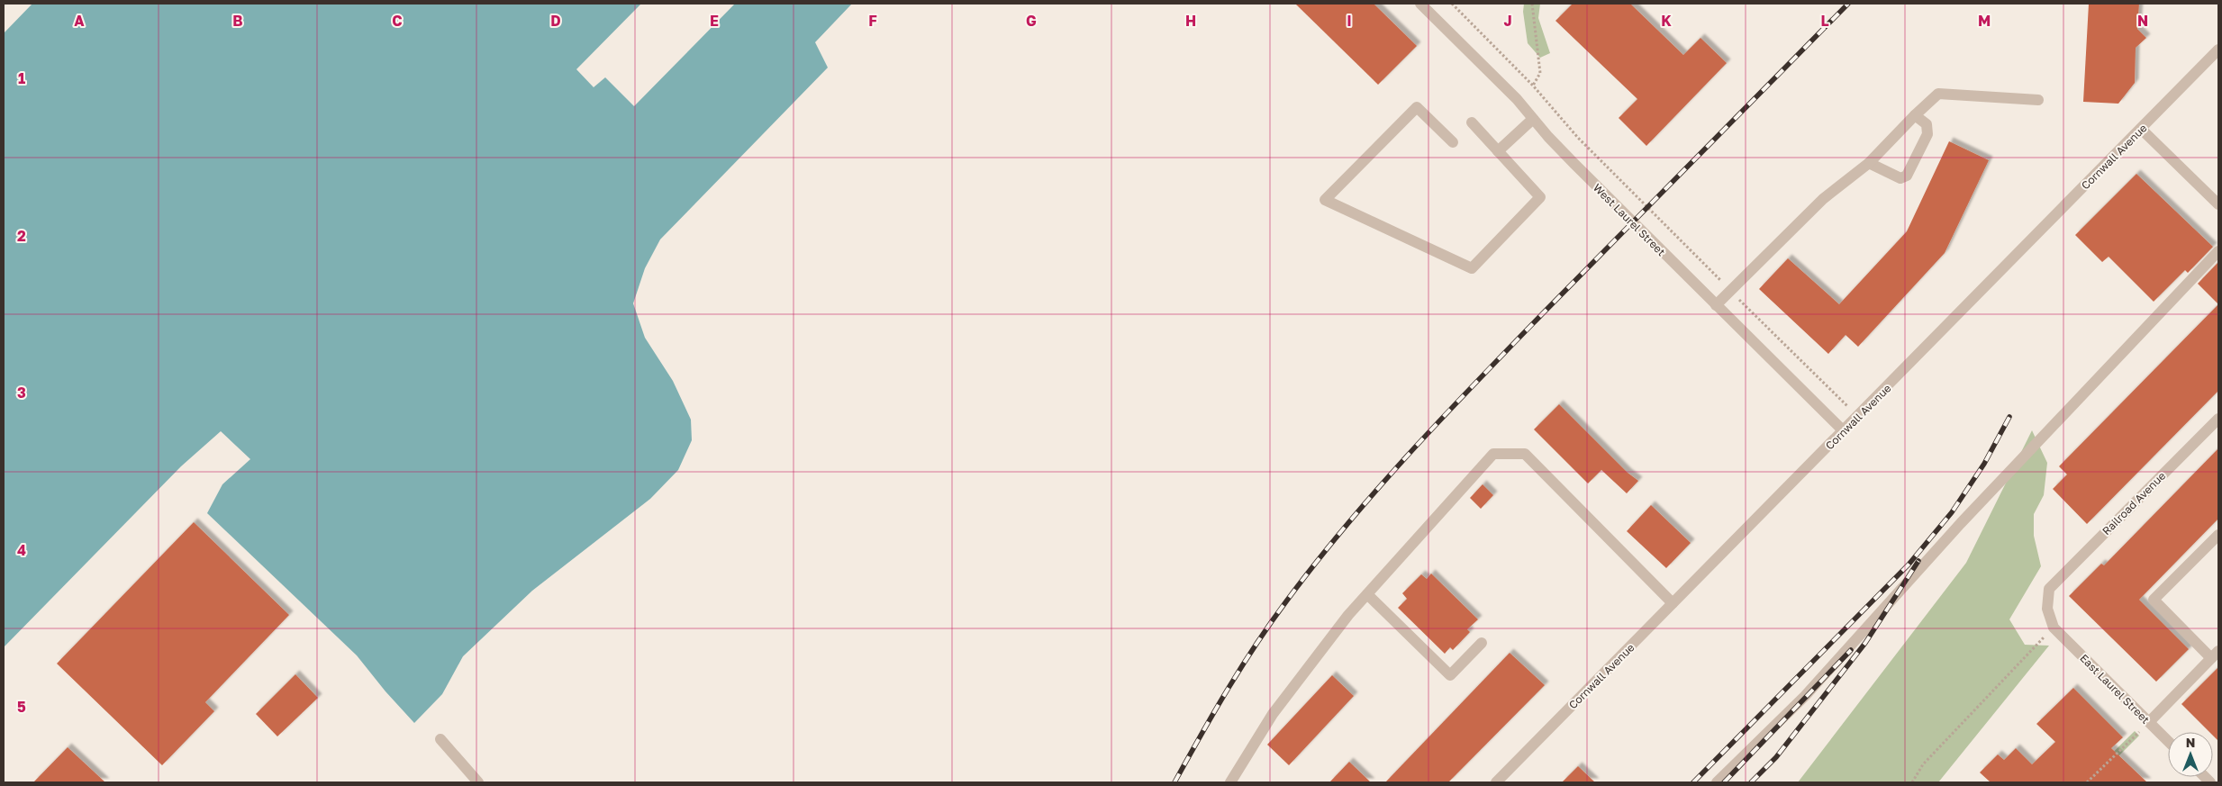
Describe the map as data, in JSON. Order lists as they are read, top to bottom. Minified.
{"streets":{"street":["Cornwall Avenue","West Laurel Street","Railroad Avenue","East Laurel Street"]},"crossings":[["Cornwall Avenue","West Laurel Street"],["Railroad Avenue","East Laurel Street"]],"north":"top","grid":{"columns":["A","B","C","D","E","F","G","H","I","J","K","L","M","N"],"rows":["1","2","3","4","5"]}}
